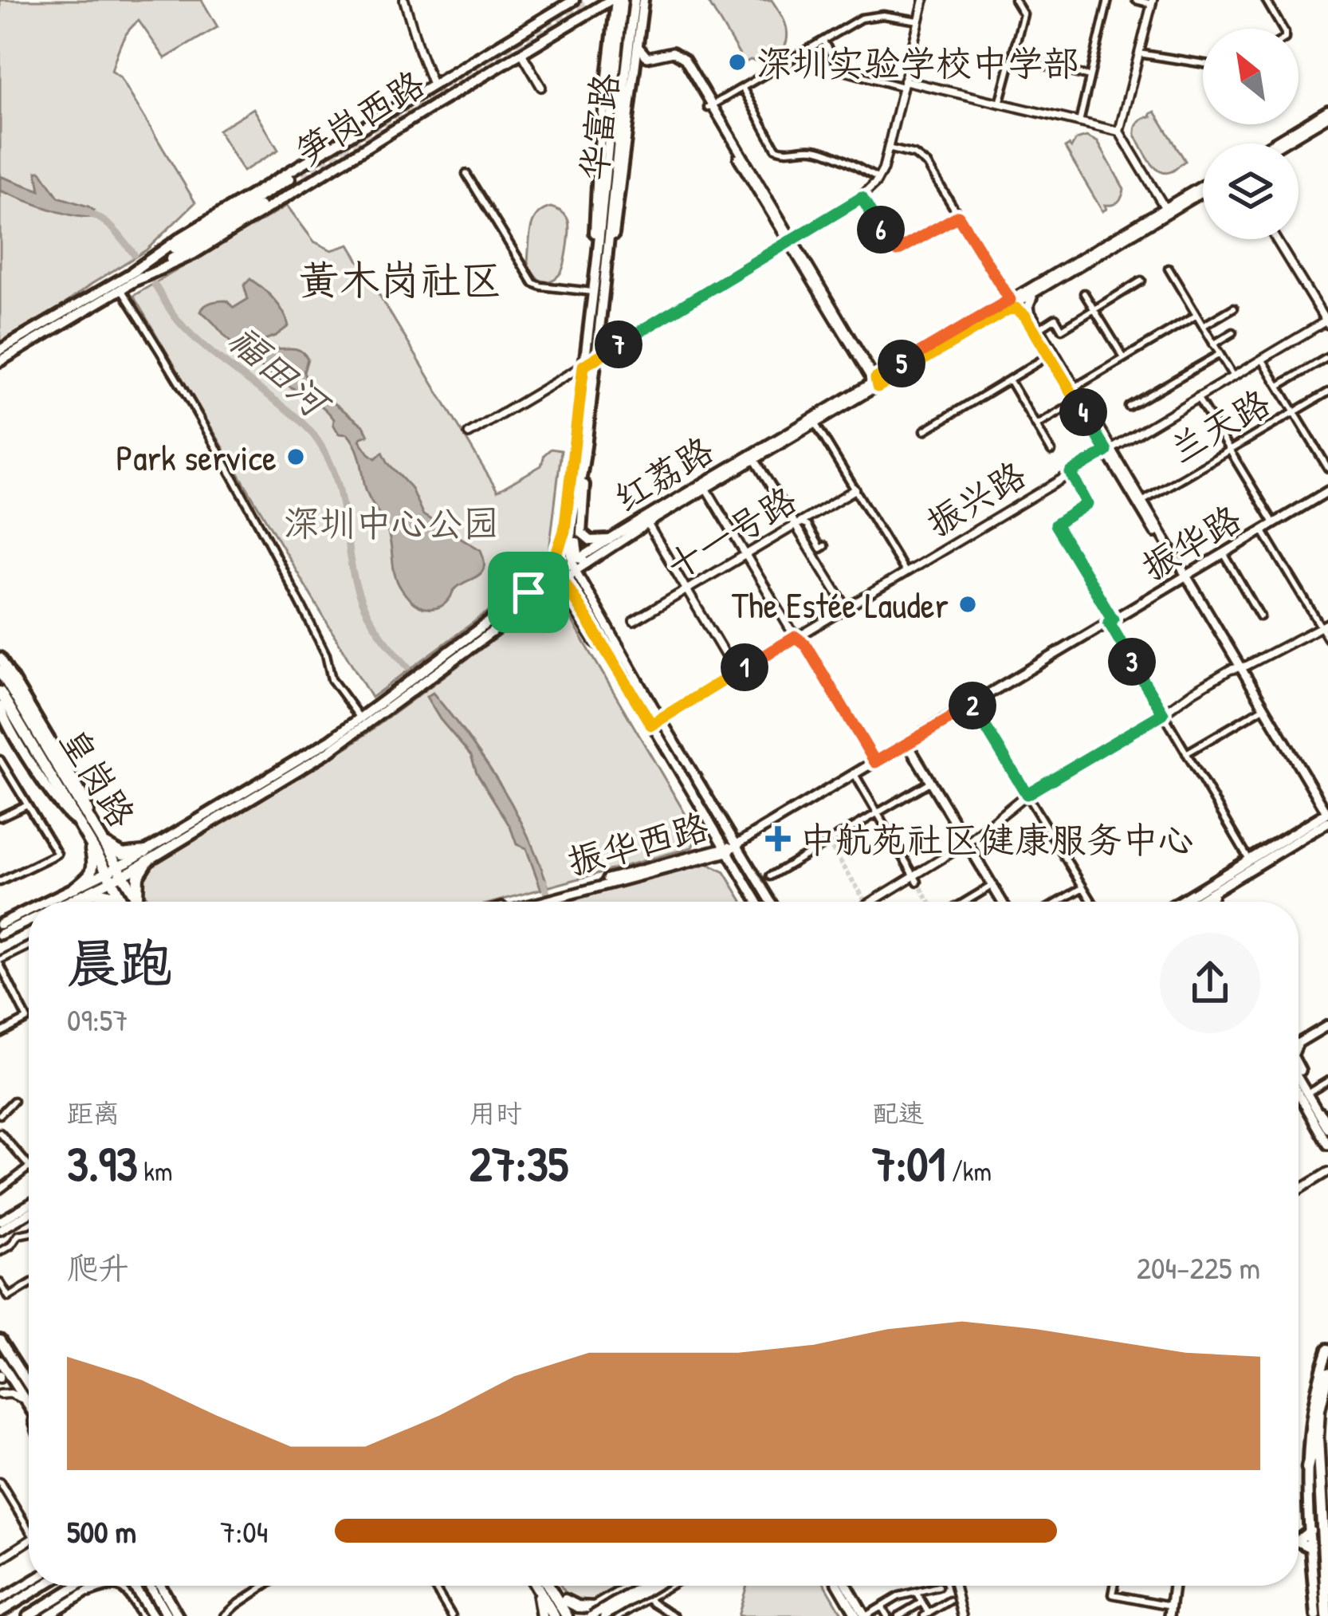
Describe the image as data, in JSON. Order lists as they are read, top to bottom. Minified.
{"streets":{"highway":["皇岗路"],"main road":["笋岗西路","华富路","红荔路","振华路","振华西路"],"street":["兰天路","振兴路","十一号路"]},"crossings":[["笋岗西路","华富路"],["华富路","红荔路"],["红荔路","皇岗路"],["振华路","振华西路"]],"districts":["黄木岗社区"],"water":["福田河"],"parks":["深圳中心公园"],"places":{"other":["深圳实验学校中学部","Park service","The Estée Lauder"],"health":["中航苑社区健康服务中心"]},"north":"top left","page":{"pins":["6","7","5","4","3","1","2"],"heading":["晨跑","09:57"],"stats":[["距离","3.93 km"],["用时","27:35"],["配速","7:01 /km"]],"chart":["爬升","204–225 m"],"list":[{"name":"500 m","note":"7:04"}]}}
